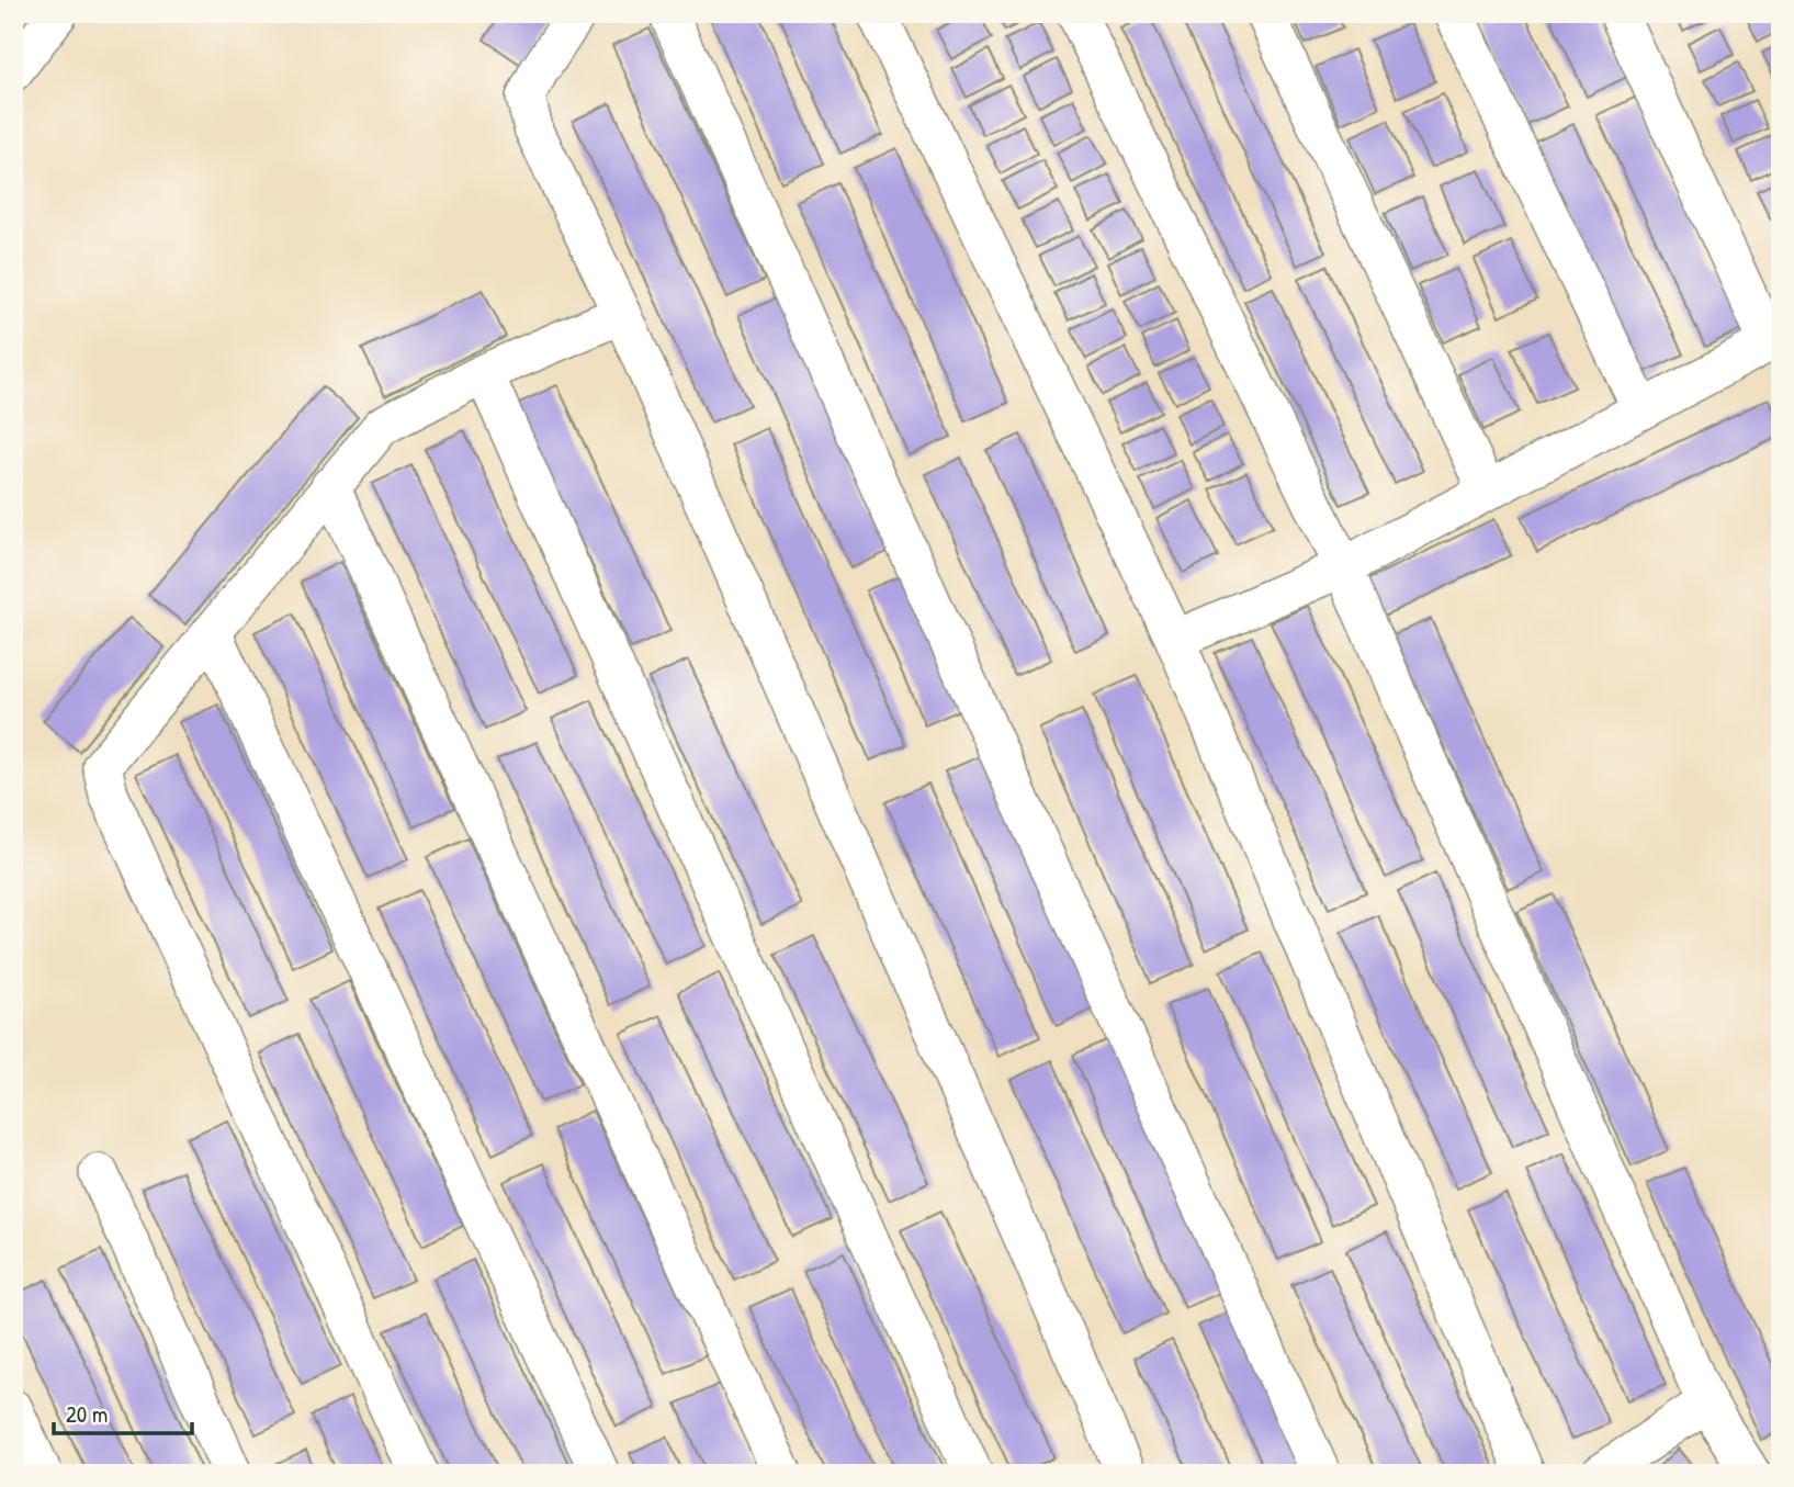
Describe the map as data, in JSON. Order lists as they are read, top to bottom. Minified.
{"scale_bar":"20 m"}
